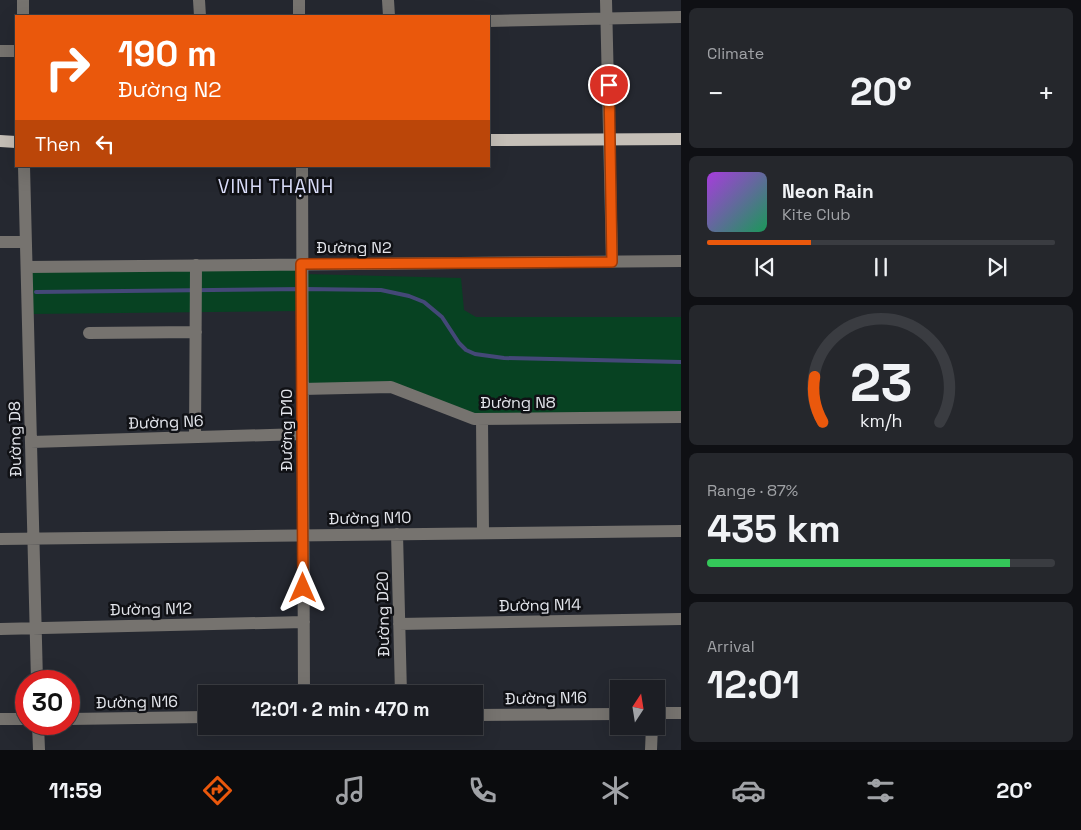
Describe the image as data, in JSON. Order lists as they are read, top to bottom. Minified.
{"streets":{"street":["Đường N2","Đường N8","Đường N6","Đường D10","Đường D8","Đường N10","Đường N14","Đường N12","Đường D20","Đường N16"]},"crossings":[["Đường N2","Đường D10"],["Đường N2","Đường D8"],["Đường N8","Đường D10"],["Đường N6","Đường D10"],["Đường N6","Đường D8"],["Đường D10","Đường N10"],["Đường D10","Đường N12"],["Đường D8","Đường N10"],["Đường D8","Đường N12"],["Đường N10","Đường D20"],["Đường N14","Đường D20"]],"districts":["VINH THẠNH"],"north":"top","page":{"tile":["Climate",["Range · 87%","435 km"],["Arrival","12:01"]],"turn":["190 m","Đường N2"],"heat":["−","20°","+"],"then":"Then","song":["Neon Rain","Kite Club"],"limit":"30","trip":"12:01 · 2 min · 470 m","tabs":["11:59","20°"],"gauge":["23","km/h"]}}
